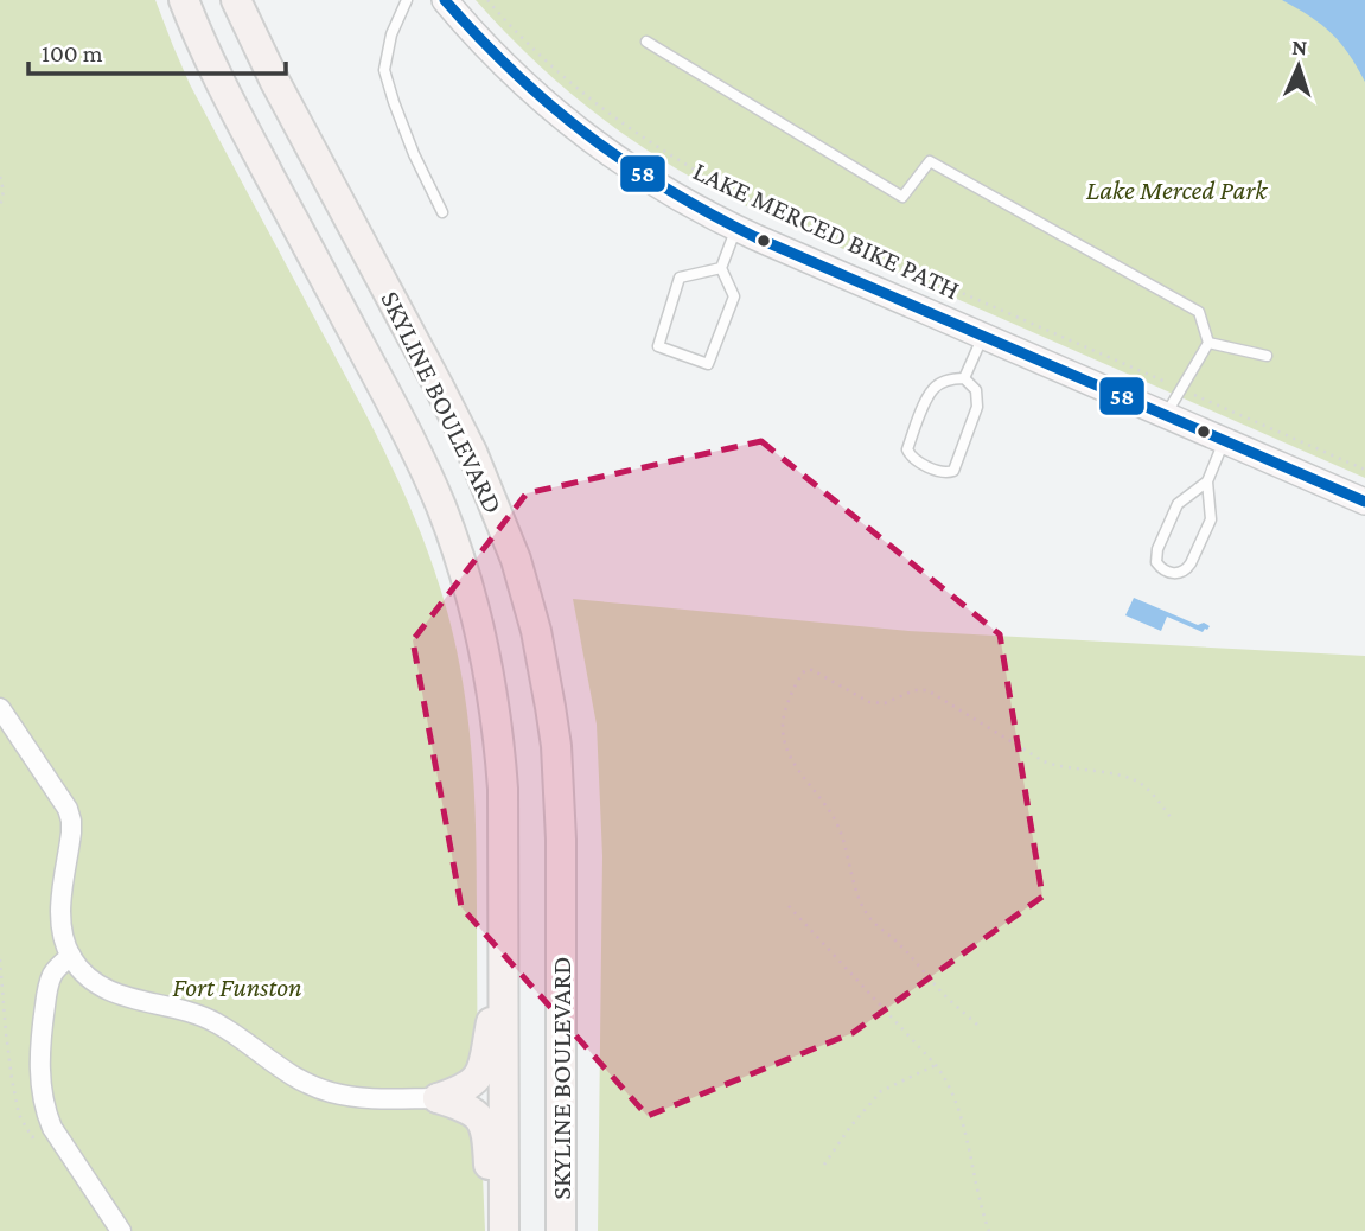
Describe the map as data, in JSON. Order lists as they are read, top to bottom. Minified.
{"streets":{"main road":["SKYLINE BOULEVARD"],"path":["LAKE MERCED BIKE PATH"]},"parks":["Lake Merced Park","Fort Funston"],"lines":["transit line 58"],"scale_bar":"100 m","north":"top"}
